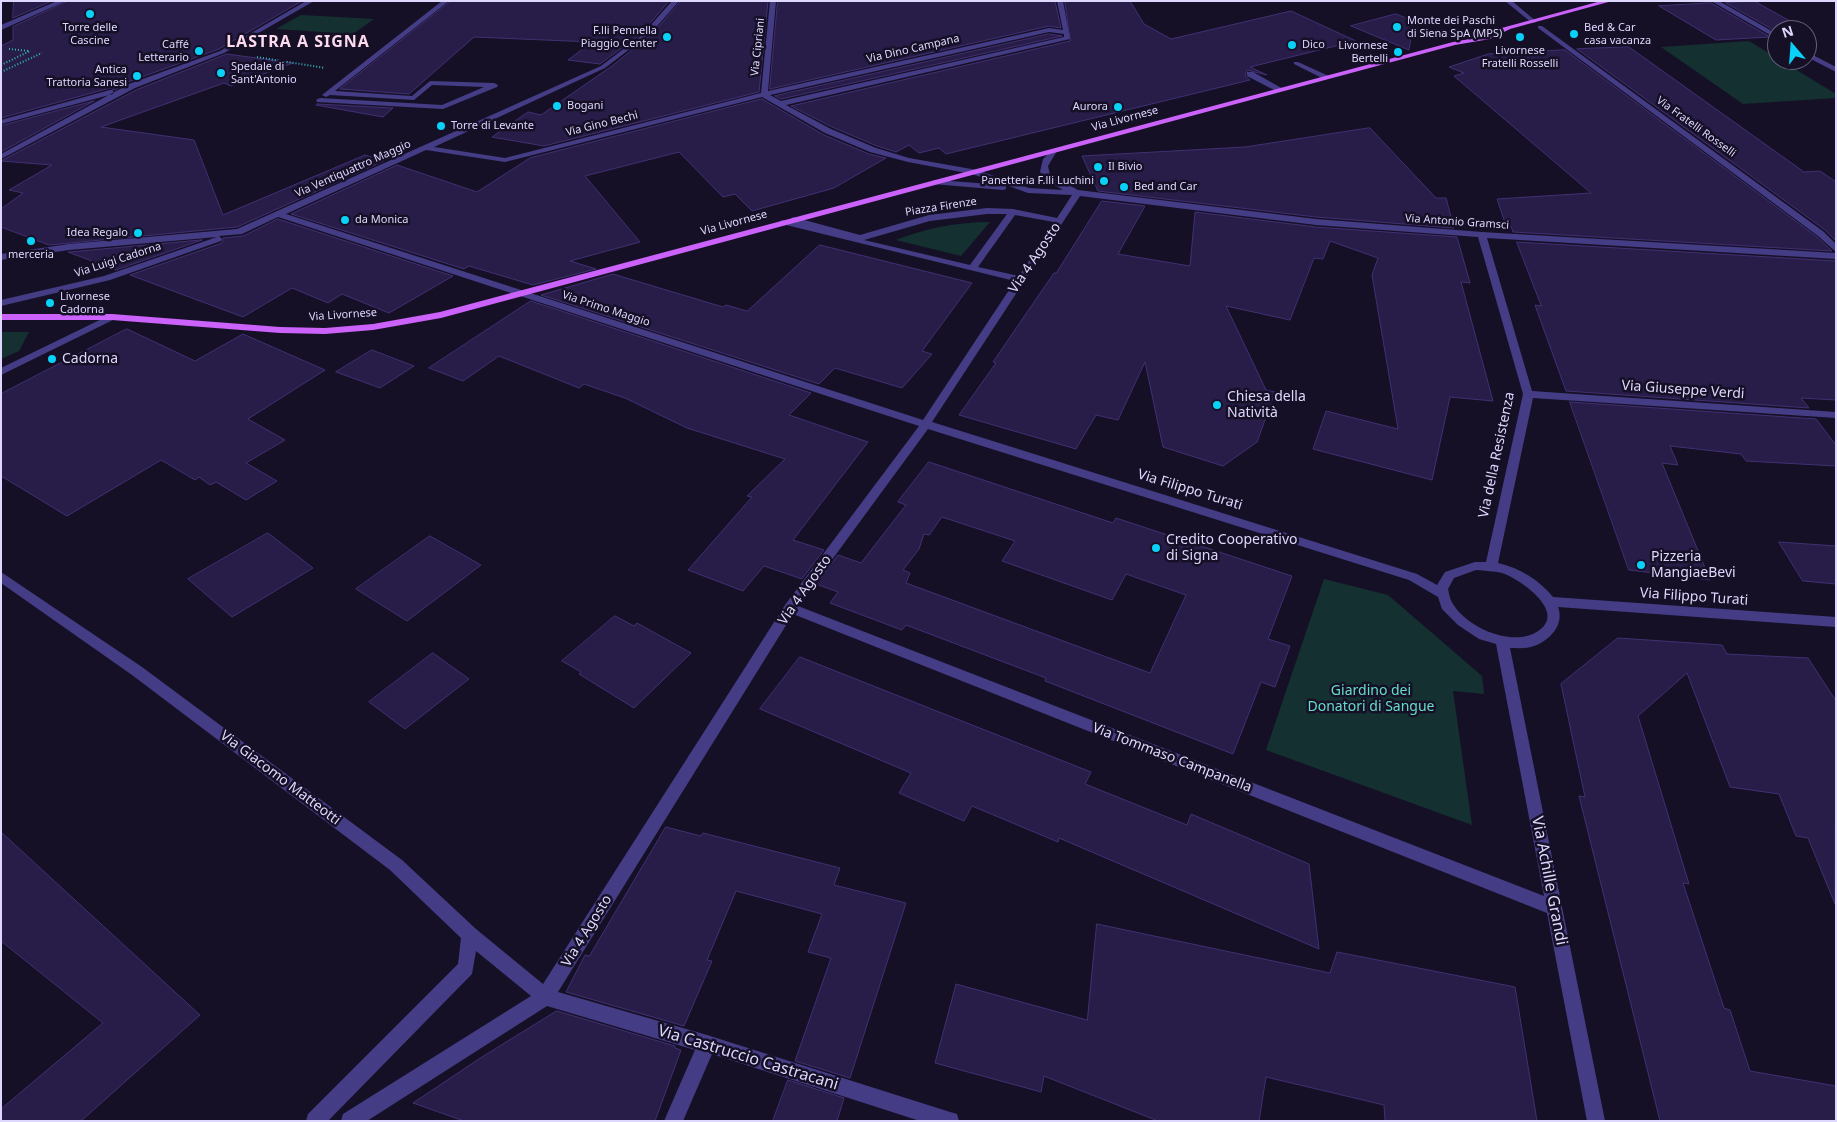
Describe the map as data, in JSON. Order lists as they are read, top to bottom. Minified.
{"streets":{"main road":["Via Livornese"],"street":["Via Cipriani","Via Dino Campana","Via Gino Bechi","Via Fratelli Rosselli","Via Ventiquattro Maggio","Piazza Firenze","Via Antonio Gramsci","Via 4 Agosto","Via Luigi Cadorna","Via Primo Maggio","Via Giuseppe Verdi","Via della Resistenza","Via Filippo Turati","Via Tommaso Campanella","Via Giacomo Matteotti","Via Achille Grandi","Via Castruccio Castracani"]},"crossings":[["Via Cipriani","Via Dino Campana"],["Via Cipriani","Via Gino Bechi"],["Via Dino Campana","Via Gino Bechi"],["Via Dino Campana","Via Antonio Gramsci"],["Via Livornese","Via Fratelli Rosselli"],["Via Livornese","Piazza Firenze"],["Via Livornese","Via Antonio Gramsci"],["Via Livornese","Via Primo Maggio"],["Via Gino Bechi","Via Ventiquattro Maggio"],["Via Ventiquattro Maggio","Via Luigi Cadorna"],["Via Ventiquattro Maggio","Via Primo Maggio"],["Piazza Firenze","Via 4 Agosto"],["Via Antonio Gramsci","Via 4 Agosto"],["Via Antonio Gramsci","Via della Resistenza"],["Via 4 Agosto","Via Primo Maggio"],["Via 4 Agosto","Via Filippo Turati"],["Via 4 Agosto","Via Tommaso Campanella"],["Via 4 Agosto","Via Giacomo Matteotti"],["Via 4 Agosto","Via Castruccio Castracani"],["Via Primo Maggio","Via Filippo Turati"],["Via Giuseppe Verdi","Via della Resistenza"],["Via della Resistenza","Via Filippo Turati"],["Via della Resistenza","Via Achille Grandi"],["Via Filippo Turati","Via Achille Grandi"],["Via Tommaso Campanella","Via Achille Grandi"],["Via Giacomo Matteotti","Via Castruccio Castracani"]],"districts":["LASTRA A SIGNA"],"parks":["Giardino dei Donatori di Sangue"],"places":["Torre delle Cascine","Monte dei Paschi di Siena SpA (MPS)","Bed & Car casa vacanza","F.lli Pennella Piaggio Center","Livornese Fratelli Rosselli","Dico","Caffé Letterario","Livornese Bertelli","Spedale di Sant'Antonio","Antica Trattoria Sanesi","Bogani","Aurora","Torre di Levante","Il Bivio","Panetteria F.lli Luchini","Bed and Car","da Monica","Idea Regalo","merceria","Livornese Cadorna","Cadorna","Chiesa della Natività","Credito Cooperativo di Signa","Pizzeria MangiaeBevi"],"north":"top"}
